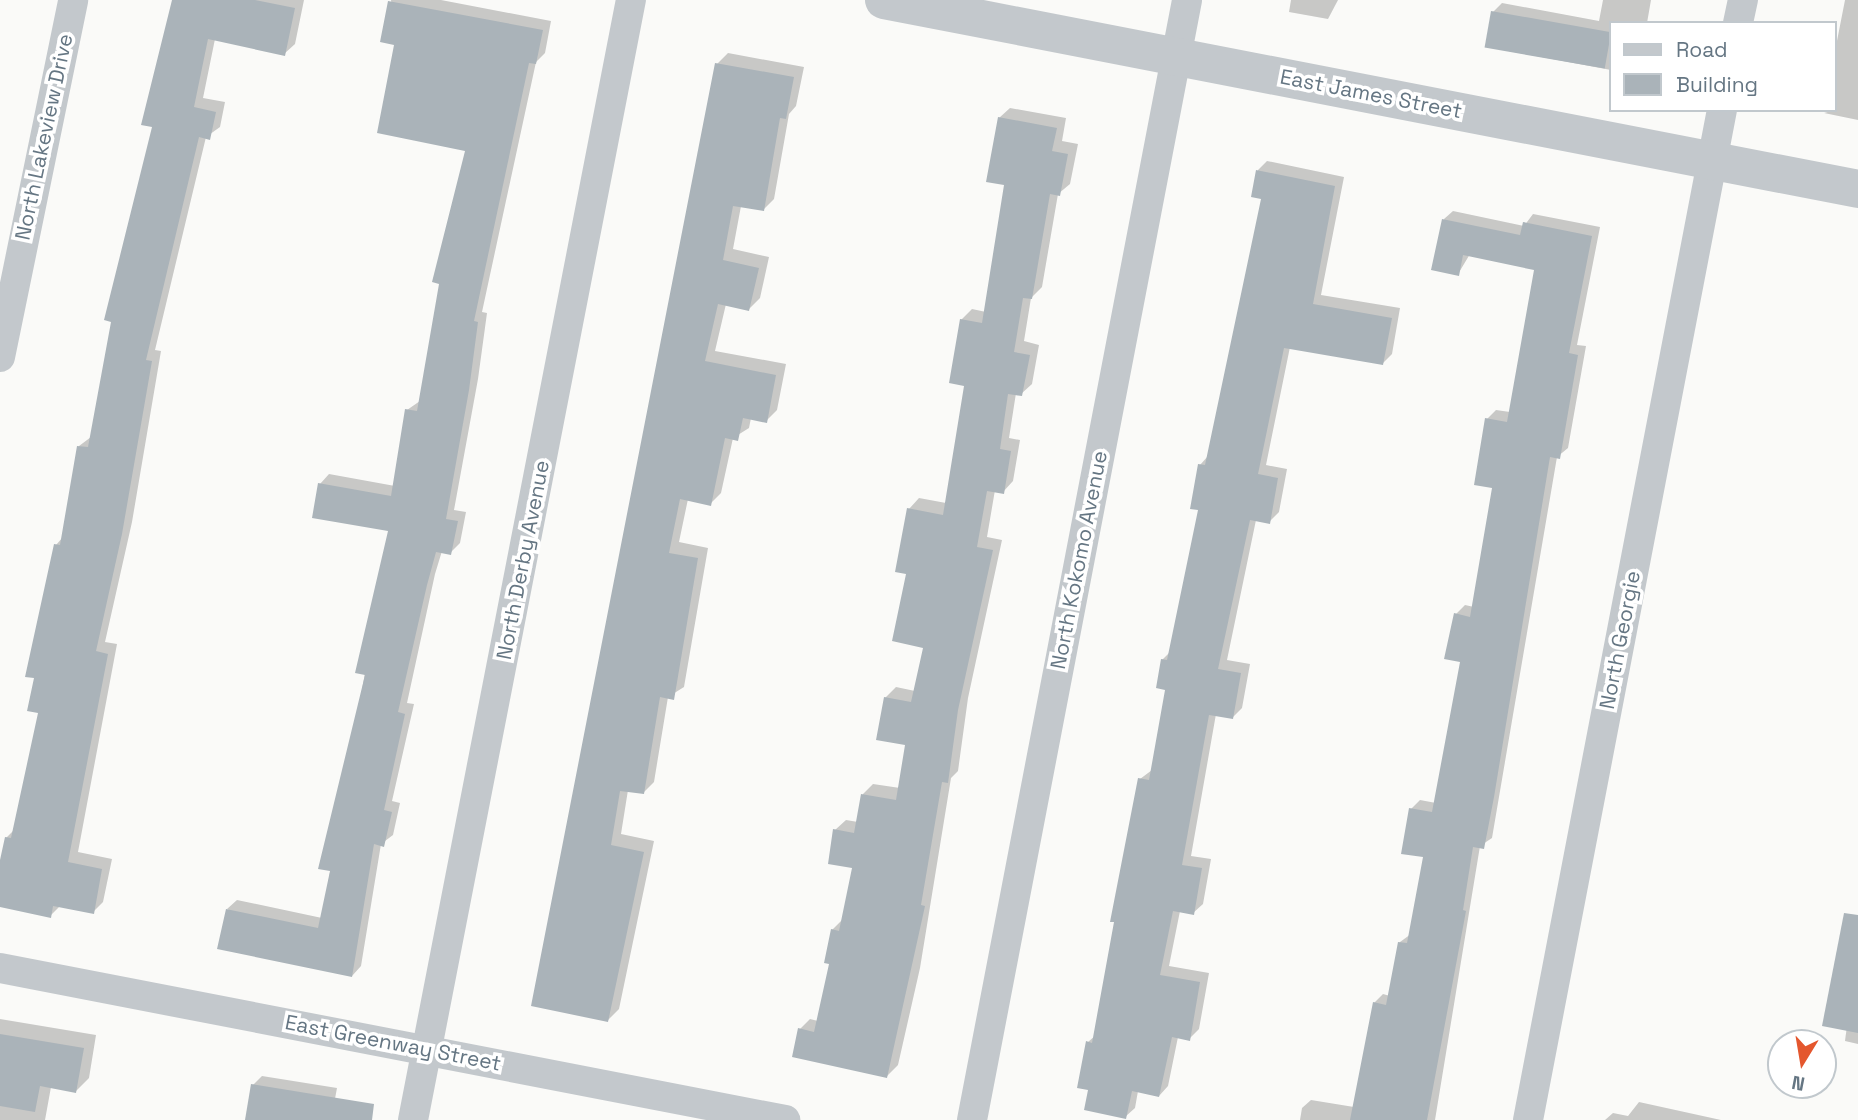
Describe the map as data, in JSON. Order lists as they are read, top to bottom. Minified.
{"streets":{"street":["East James Street","North Lakeview Drive","North Derby Avenue","North Kokomo Avenue","North Georgie","East Greenway Street"]},"crossings":[["East James Street","North Kokomo Avenue"],["East James Street","North Georgie"],["North Derby Avenue","East Greenway Street"]],"legend":["Road","Building"],"north":"bottom"}
